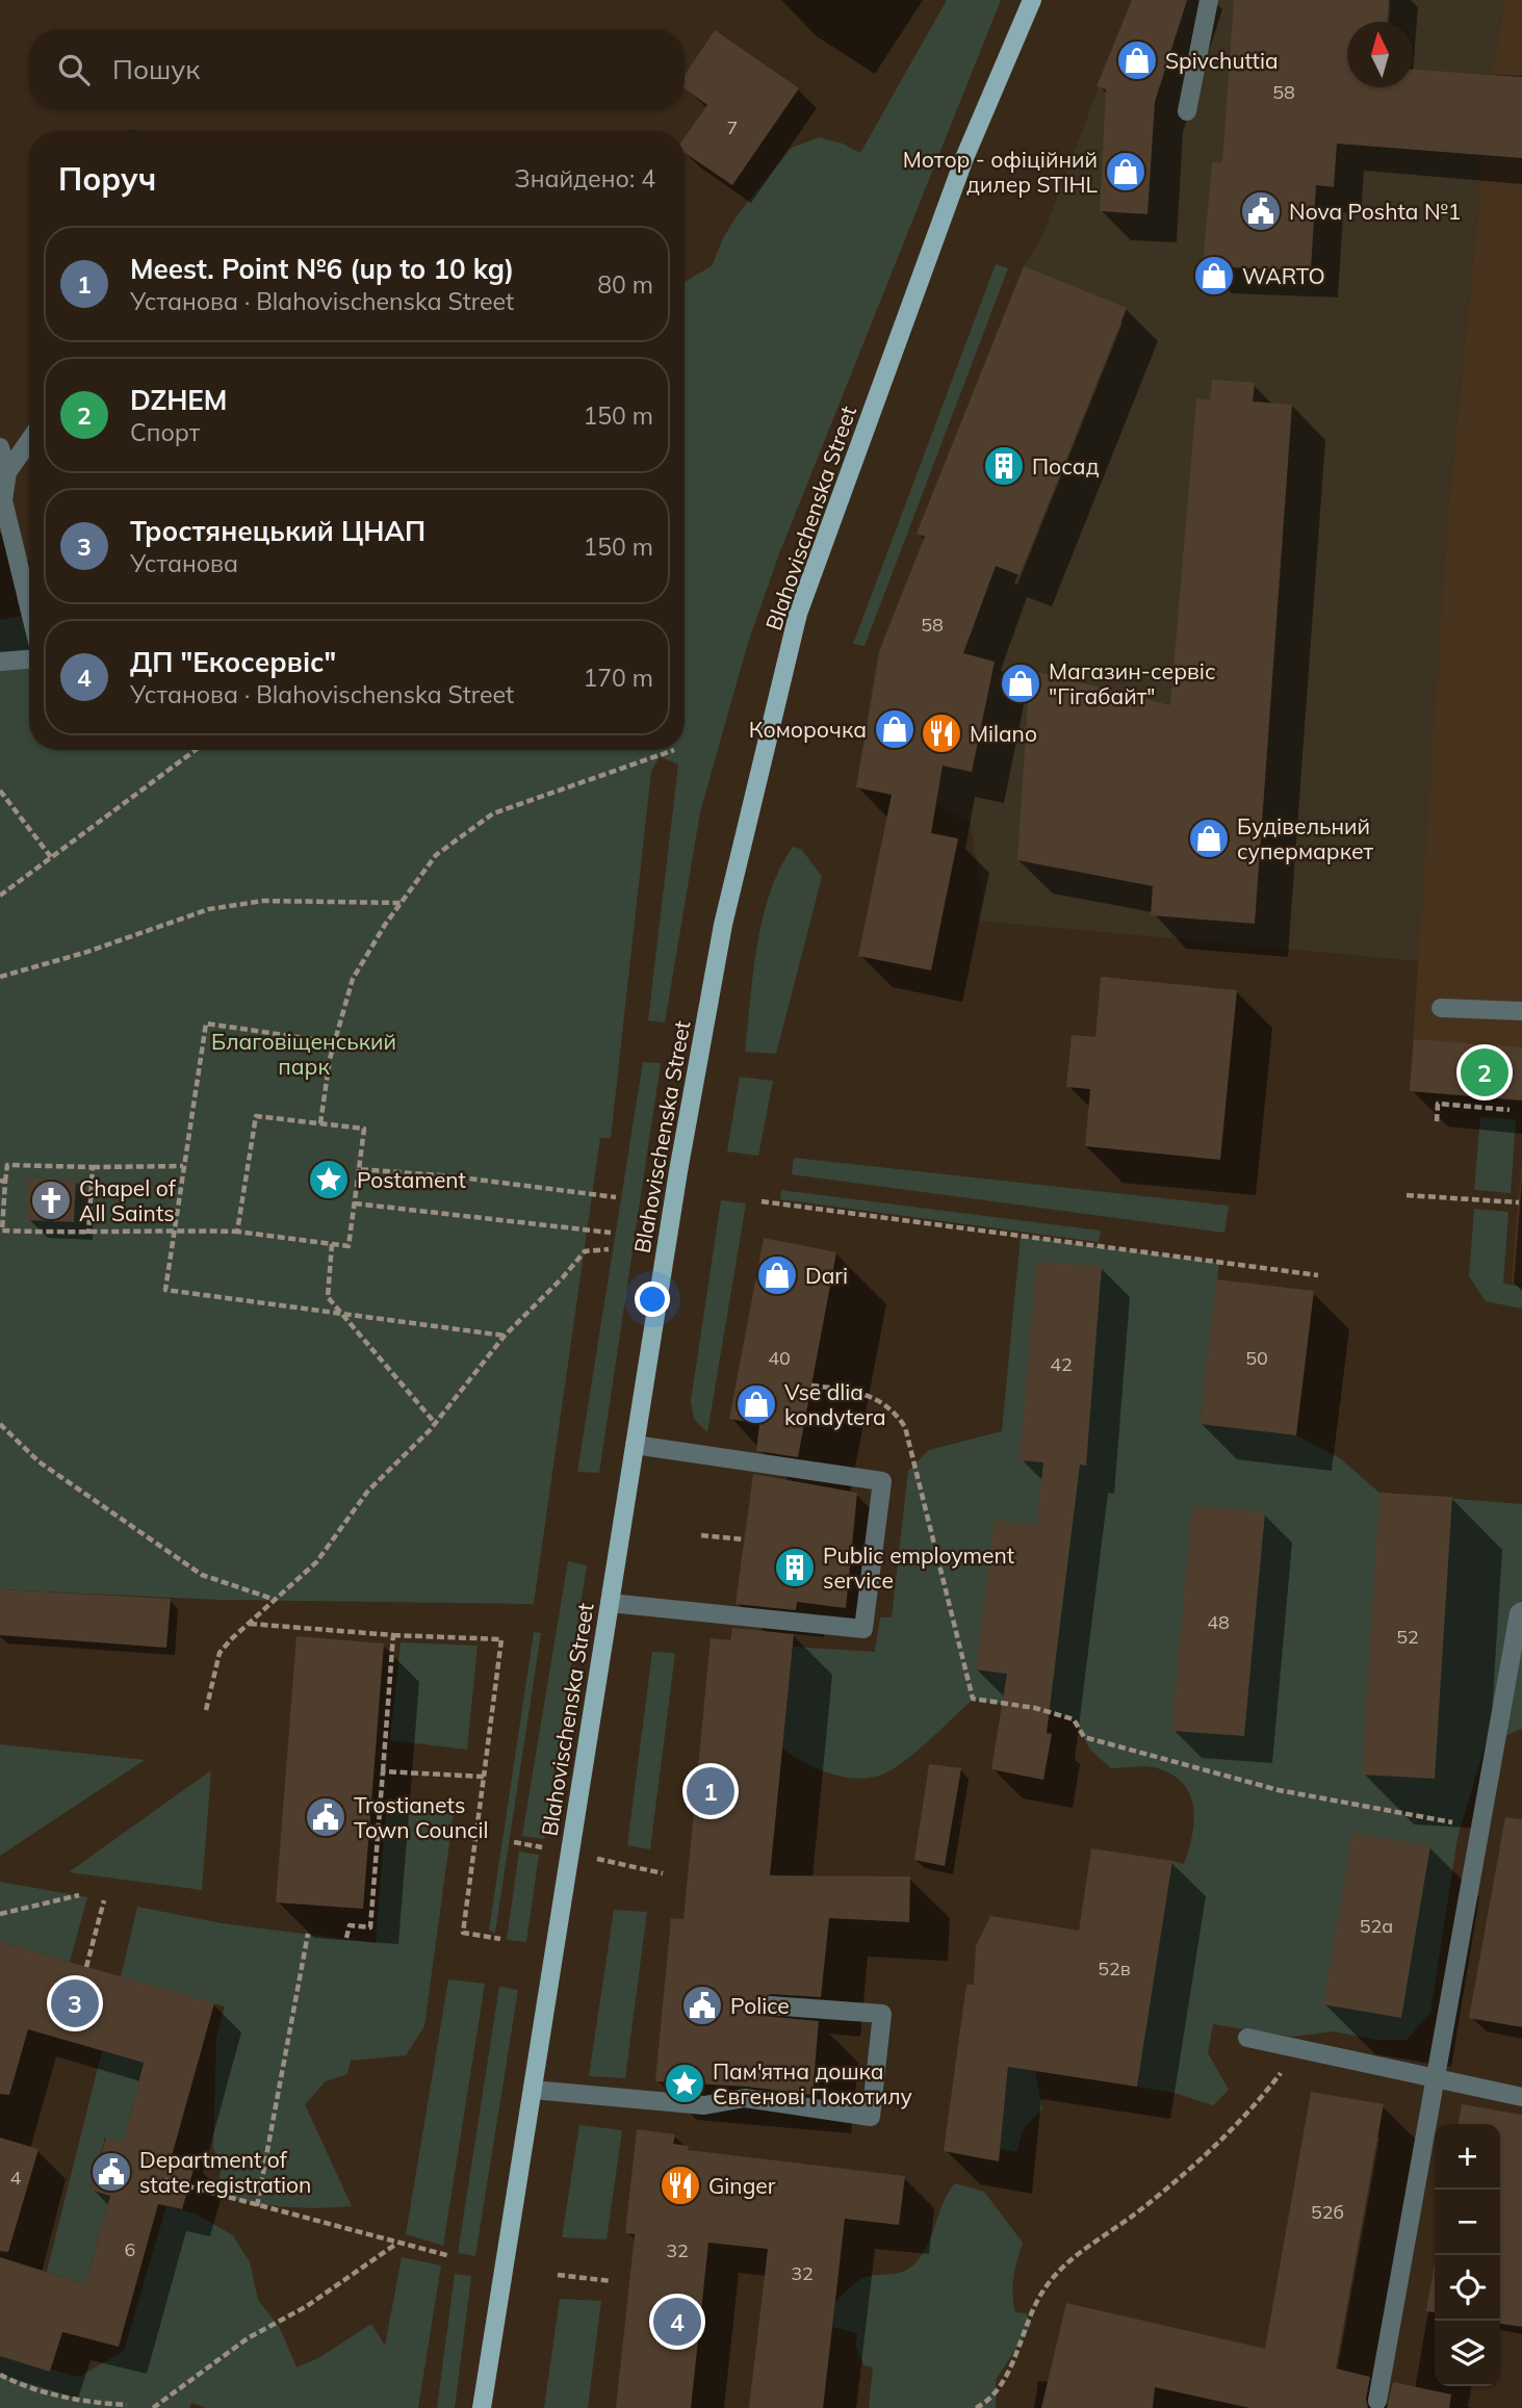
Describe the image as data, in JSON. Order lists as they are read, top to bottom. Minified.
{"streets":{"main road":["Blahovischenska Street"]},"parks":["Благовіщенський парк"],"places":{"shop":["Spivchuttia","Мотор - офіційний дилер STIHL","WARTO","Магазин-сервіс \"Гігабайт\"","Коморочка","Будівельний супермаркет","Dari","Vse dlia kondytera"],"public building":["Nova Poshta №1","Trostianets Town Council","Police","Department of state registration"],"building":["Посад","Public employment service"],"restaurant":["Milano","Ginger"],"place":["Postament","Пам'ятна дошка Євгенові Покотилу"],"church":["Chapel of All Saints"]},"house_numbers":["58","7","58","40","50","42","48","52","52а","52в","4","52б","6","32","32"],"north":"top","page":{"search":"Пошук","heading":["Поруч","Знайдено: 4"],"list":[{"mark":"1","name":"Meest. Point №6 (up to 10 kg)","note":"Установа · Blahovischenska Street","value":"80 m"},{"mark":"2","name":"DZHEM","note":"Спорт","value":"150 m"},{"mark":"3","name":"Тростянецький ЦНАП","note":"Установа","value":"150 m"},{"mark":"4","name":"ДП \"Екосервіс\"","note":"Установа · Blahovischenska Street","value":"170 m"}],"pins":["2","1","3","4"],"map_buttons":["+","−"]}}
